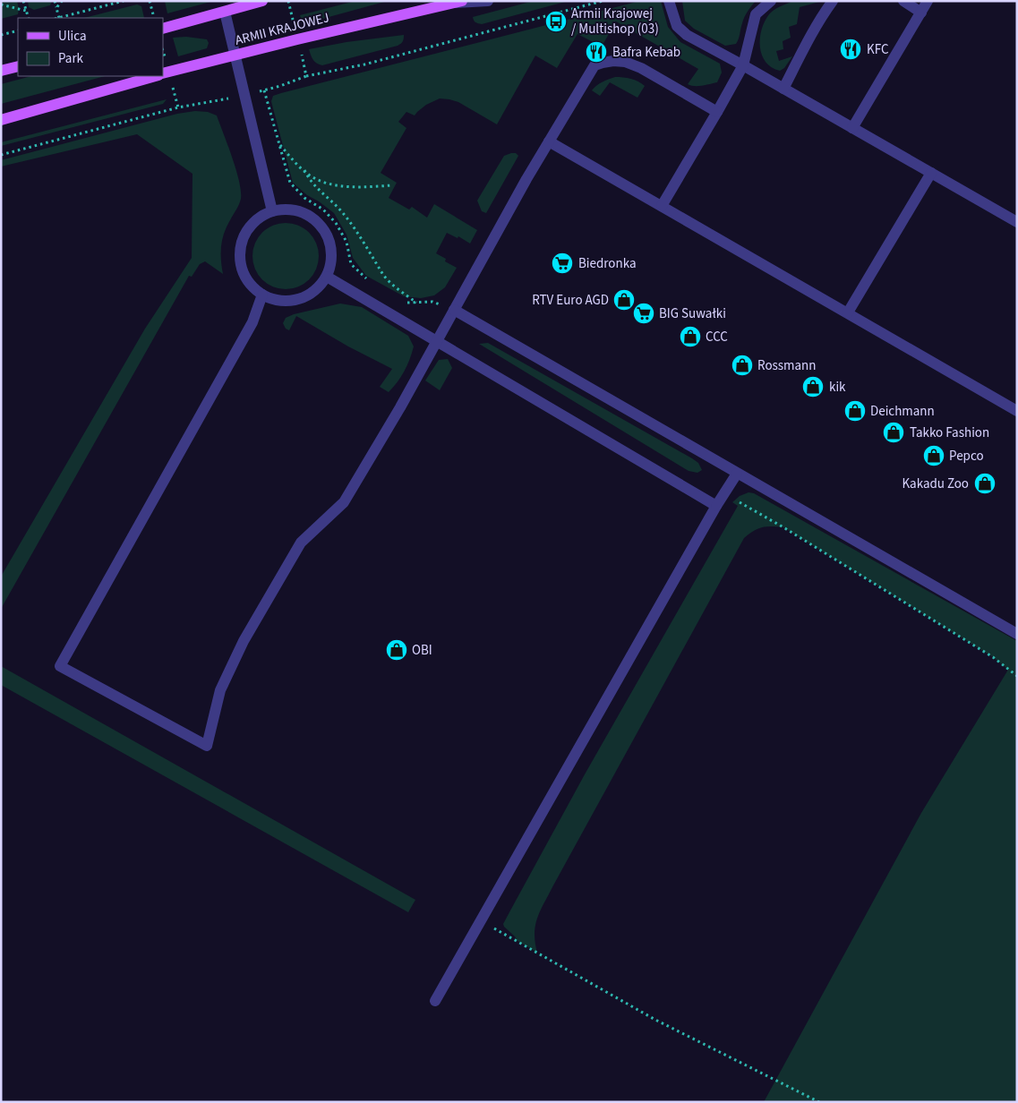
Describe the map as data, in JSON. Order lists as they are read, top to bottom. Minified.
{"streets":{"main road":["ARMII KRAJOWEJ"]},"places":{"bus stop":["Armii Krajowej / Multishop (03)"],"restaurant":["KFC","Bafra Kebab"],"supermarket":["Biedronka","BIG Suwałki"],"shop":["RTV Euro AGD","CCC","Rossmann","kik","Deichmann","Takko Fashion","Pepco","Kakadu Zoo","OBI"]},"legend":["Ulica","Park"]}
